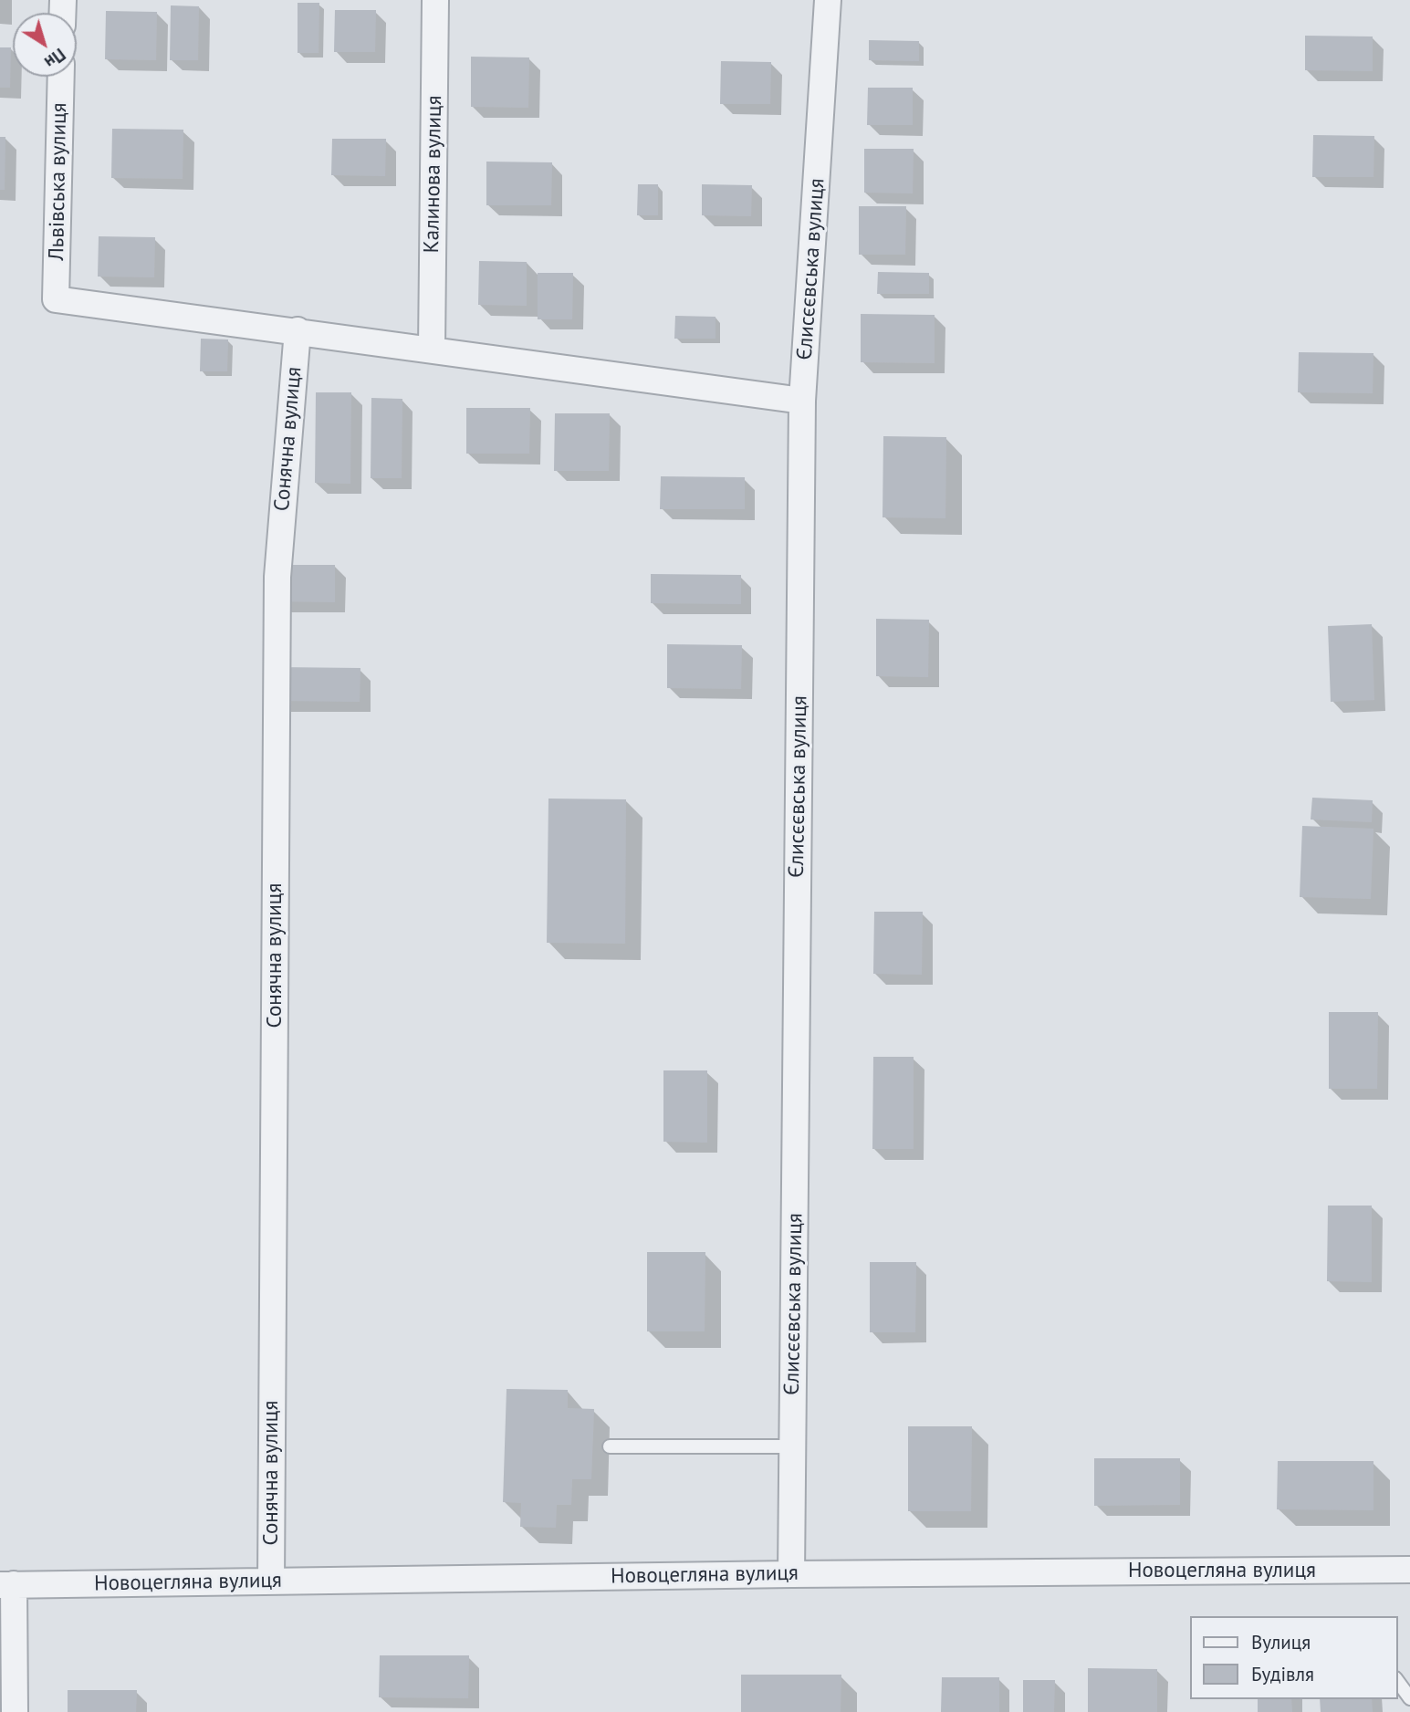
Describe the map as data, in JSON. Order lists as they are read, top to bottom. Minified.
{"streets":{"street":["Калинова вулиця","Львівська вулиця","Єлисєєвська вулиця","Сонячна вулиця","Новоцегляна вулиця"]},"crossings":[["Львівська вулиця","Сонячна вулиця"],["Єлисєєвська вулиця","Новоцегляна вулиця"],["Сонячна вулиця","Новоцегляна вулиця"]],"legend":["Вулиця","Будівля"],"north":"bottom right"}
